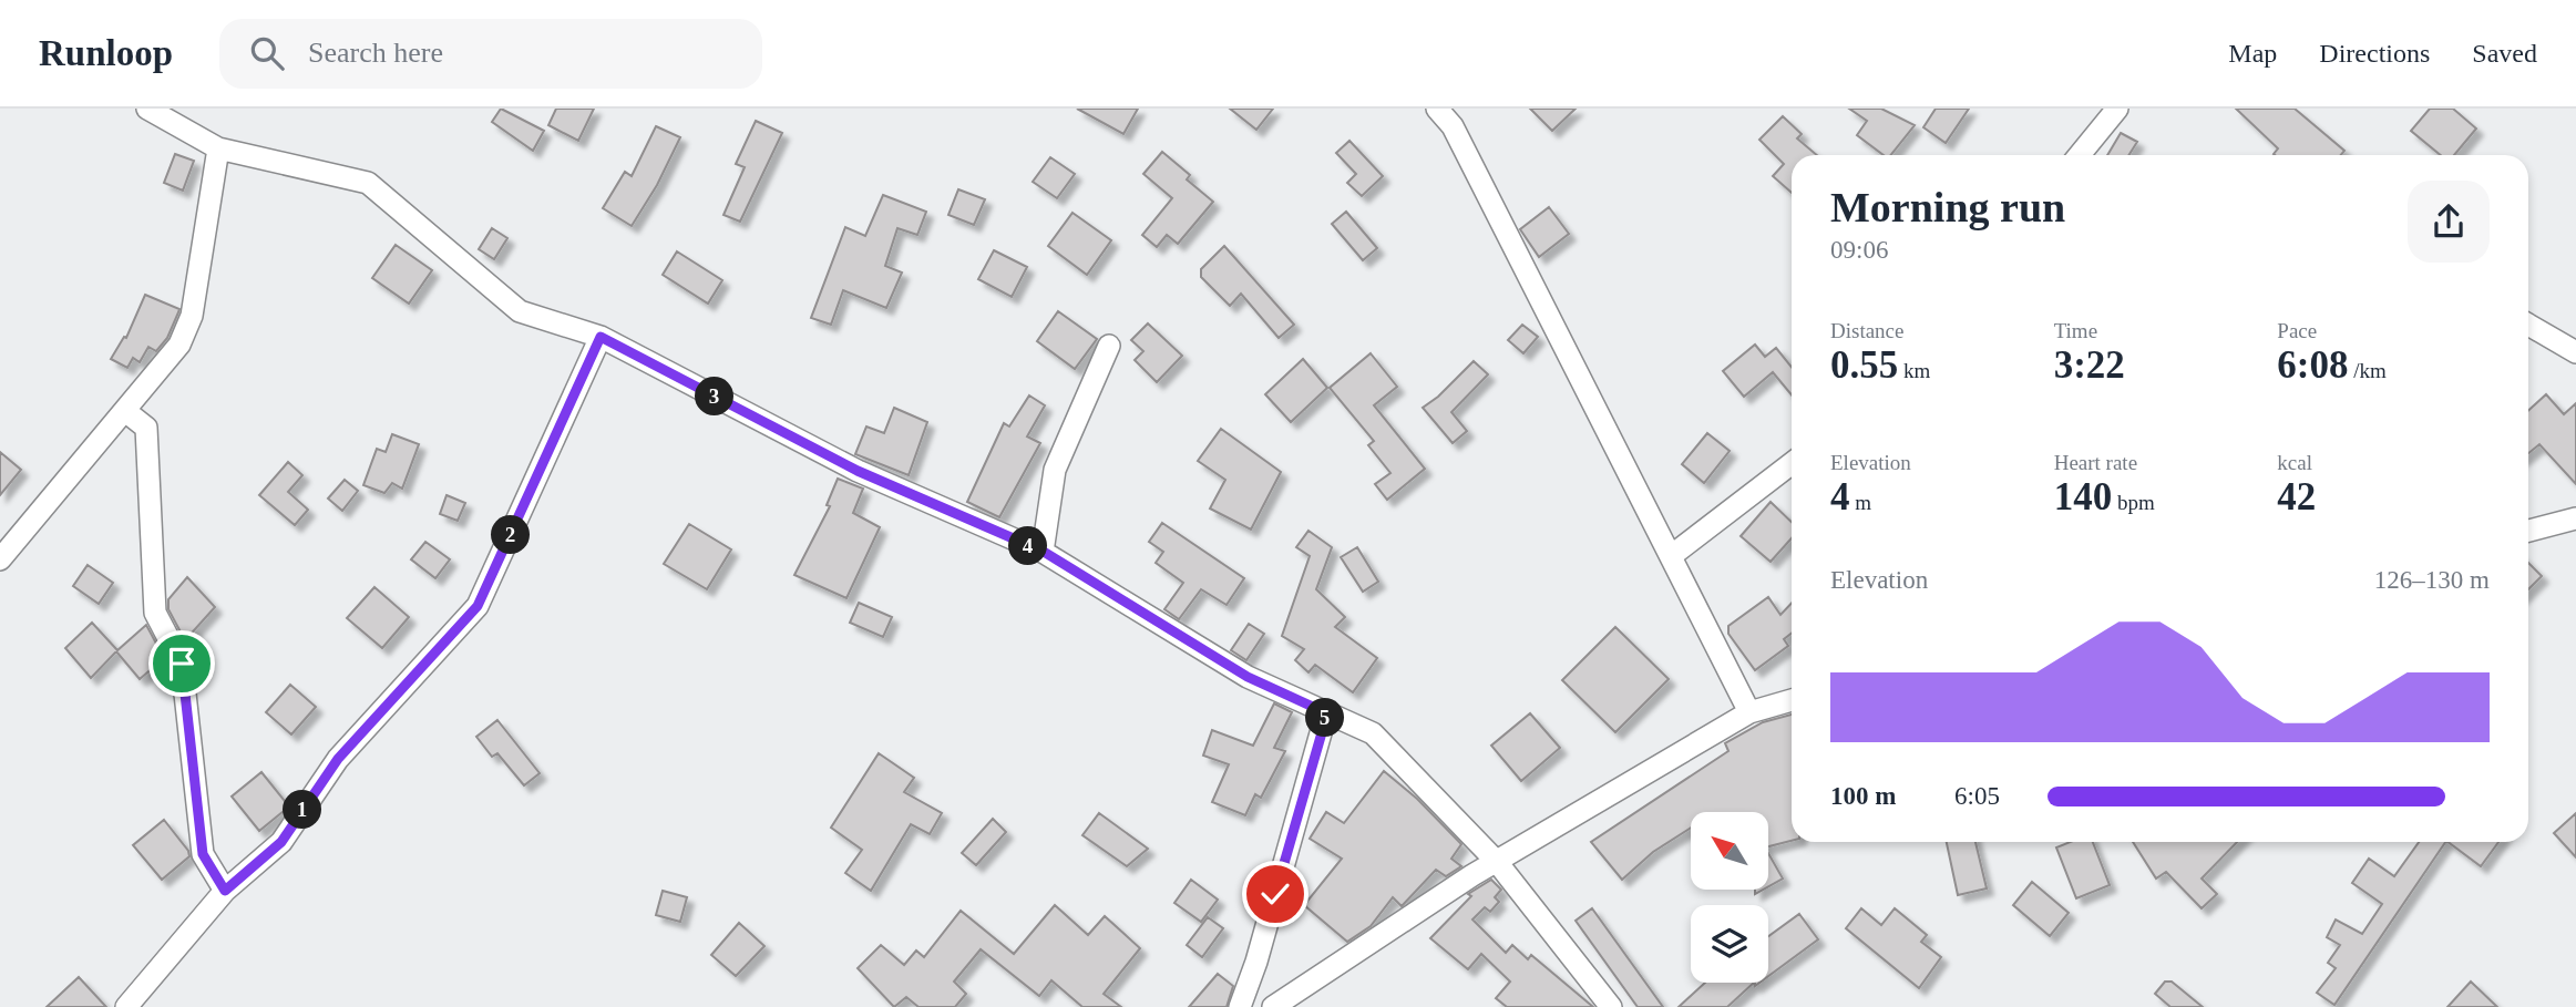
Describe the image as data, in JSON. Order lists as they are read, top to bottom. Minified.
{"north":"top left","page":{"header":"Runloop","search":"Search here","nav":["Map","Directions","Saved"],"heading":["Morning run","09:06"],"stats":[["Distance","0.55 km"],["Time","3:22"],["Pace","6:08 /km"],["Elevation","4 m"],["Heart rate","140 bpm"],["kcal","42"]],"pins":["3","2","4","5","1"],"chart":["Elevation","126–130 m"],"list":[{"name":"100 m","note":"6:05"}]}}
